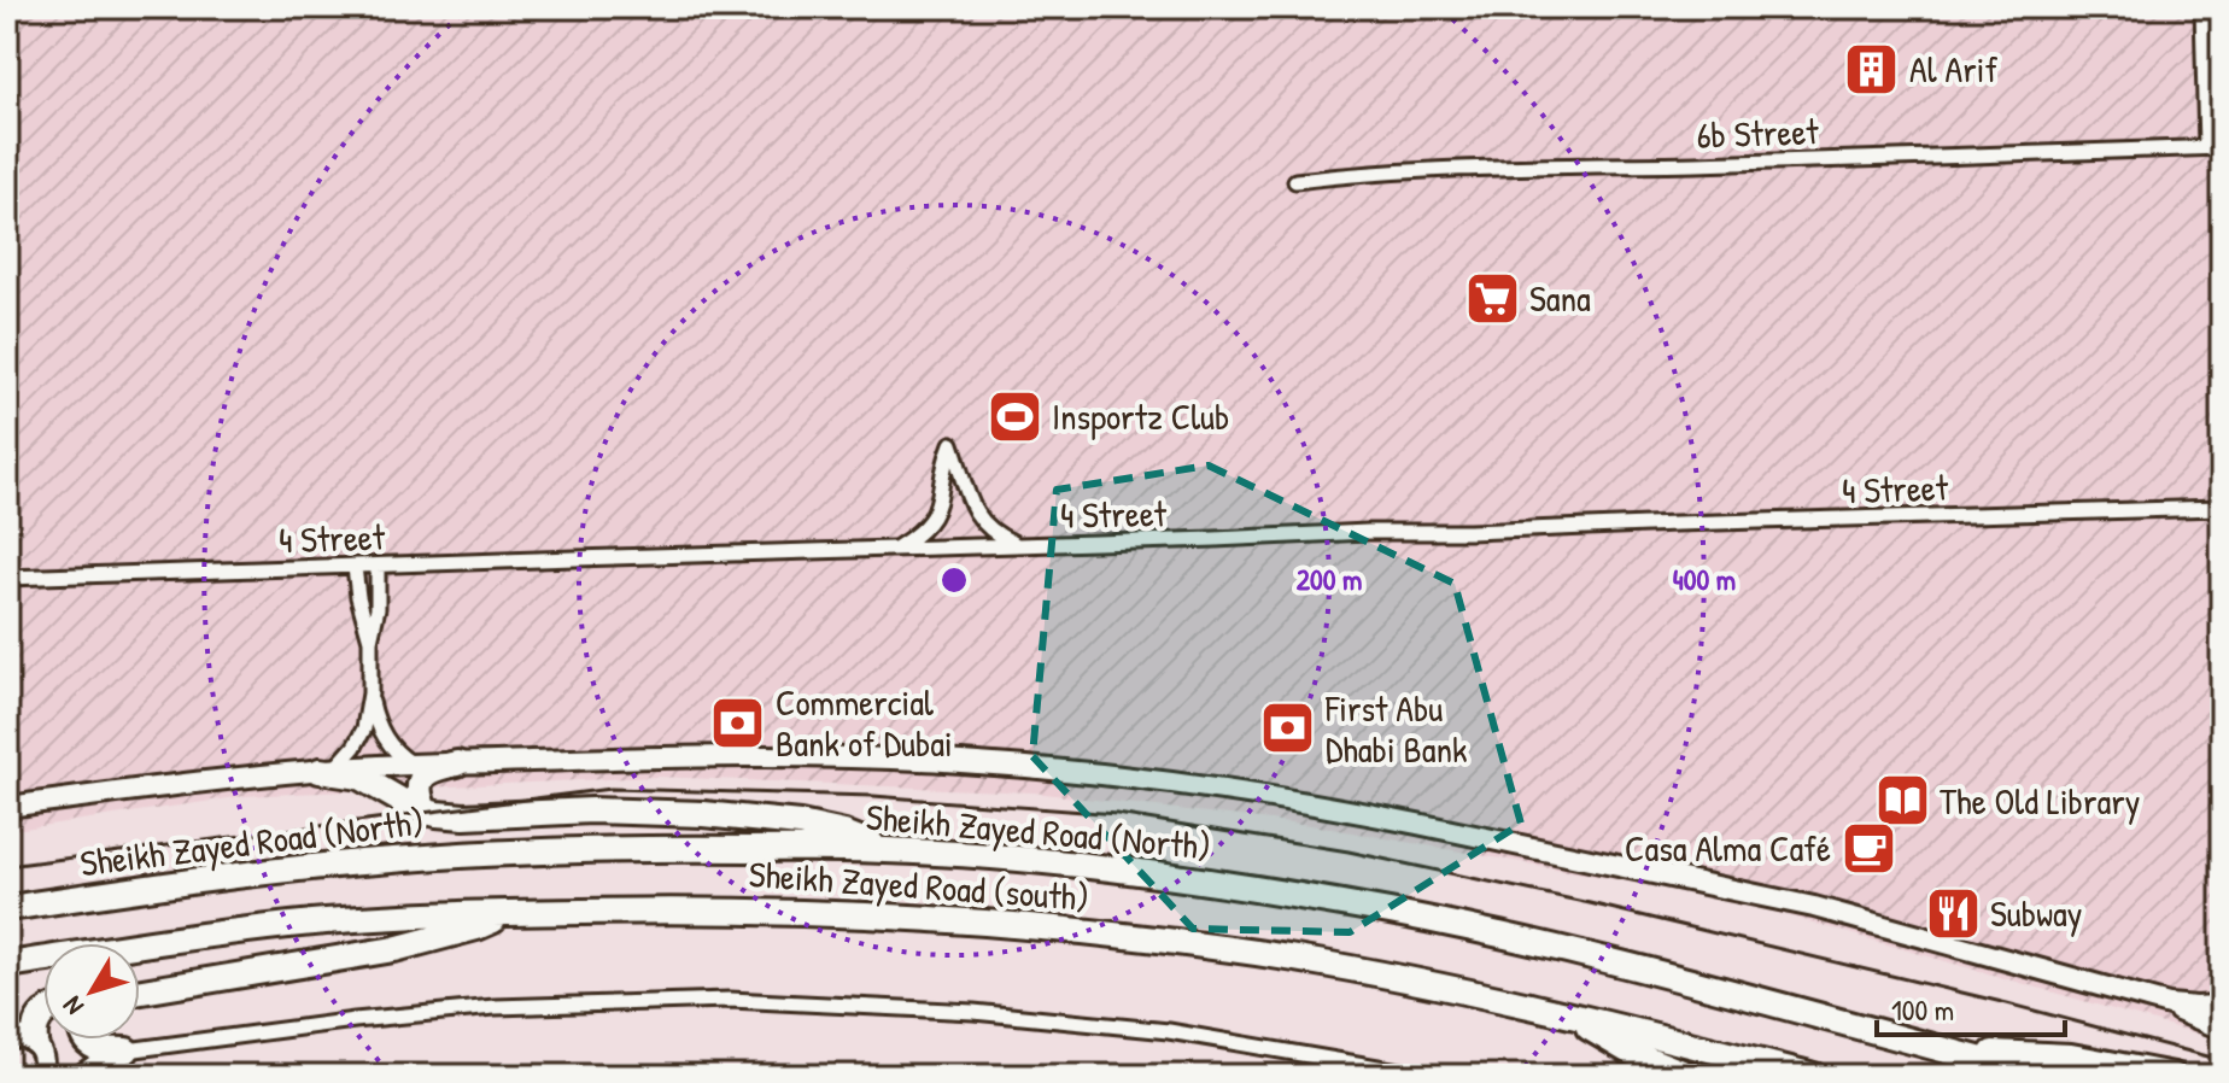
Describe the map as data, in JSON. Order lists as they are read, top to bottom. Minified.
{"streets":{"highway":["Sheikh Zayed Road (North)","Sheikh Zayed Road (south)"],"street":["6b Street","4 Street"]},"places":{"building":["Al Arif"],"supermarket":["Sana"],"sports":["Insportz Club"],"bank":["Commercial Bank of Dubai","First Abu Dhabi Bank"],"library":["The Old Library"],"cafe":["Casa Alma Café"],"restaurant":["Subway"]},"scale_bar":"100 m","north":"bottom left","rings":["200 m","400 m"]}
